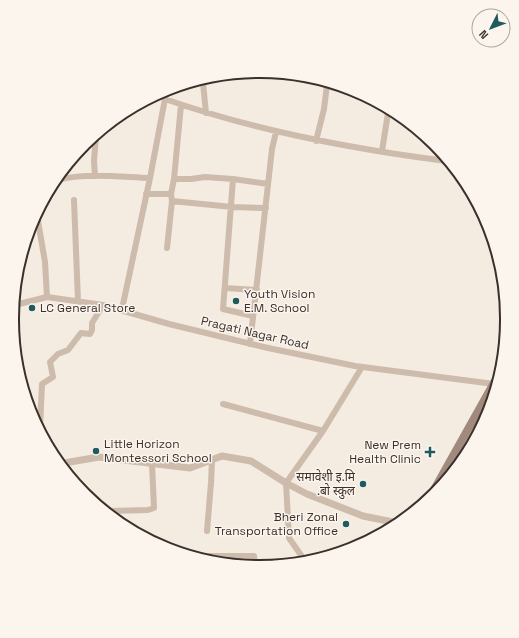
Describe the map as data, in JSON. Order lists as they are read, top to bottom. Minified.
{"streets":{"street":["Pragati Nagar Road"]},"places":{"other":["Youth Vision E.M. School","LC General Store","Little Horizon Montessori School","समावेशी इ.मि .बाे स्कुल","Bheri Zonal Transportation Office"],"health":["New Prem Health Clinic"]},"north":"bottom left"}
